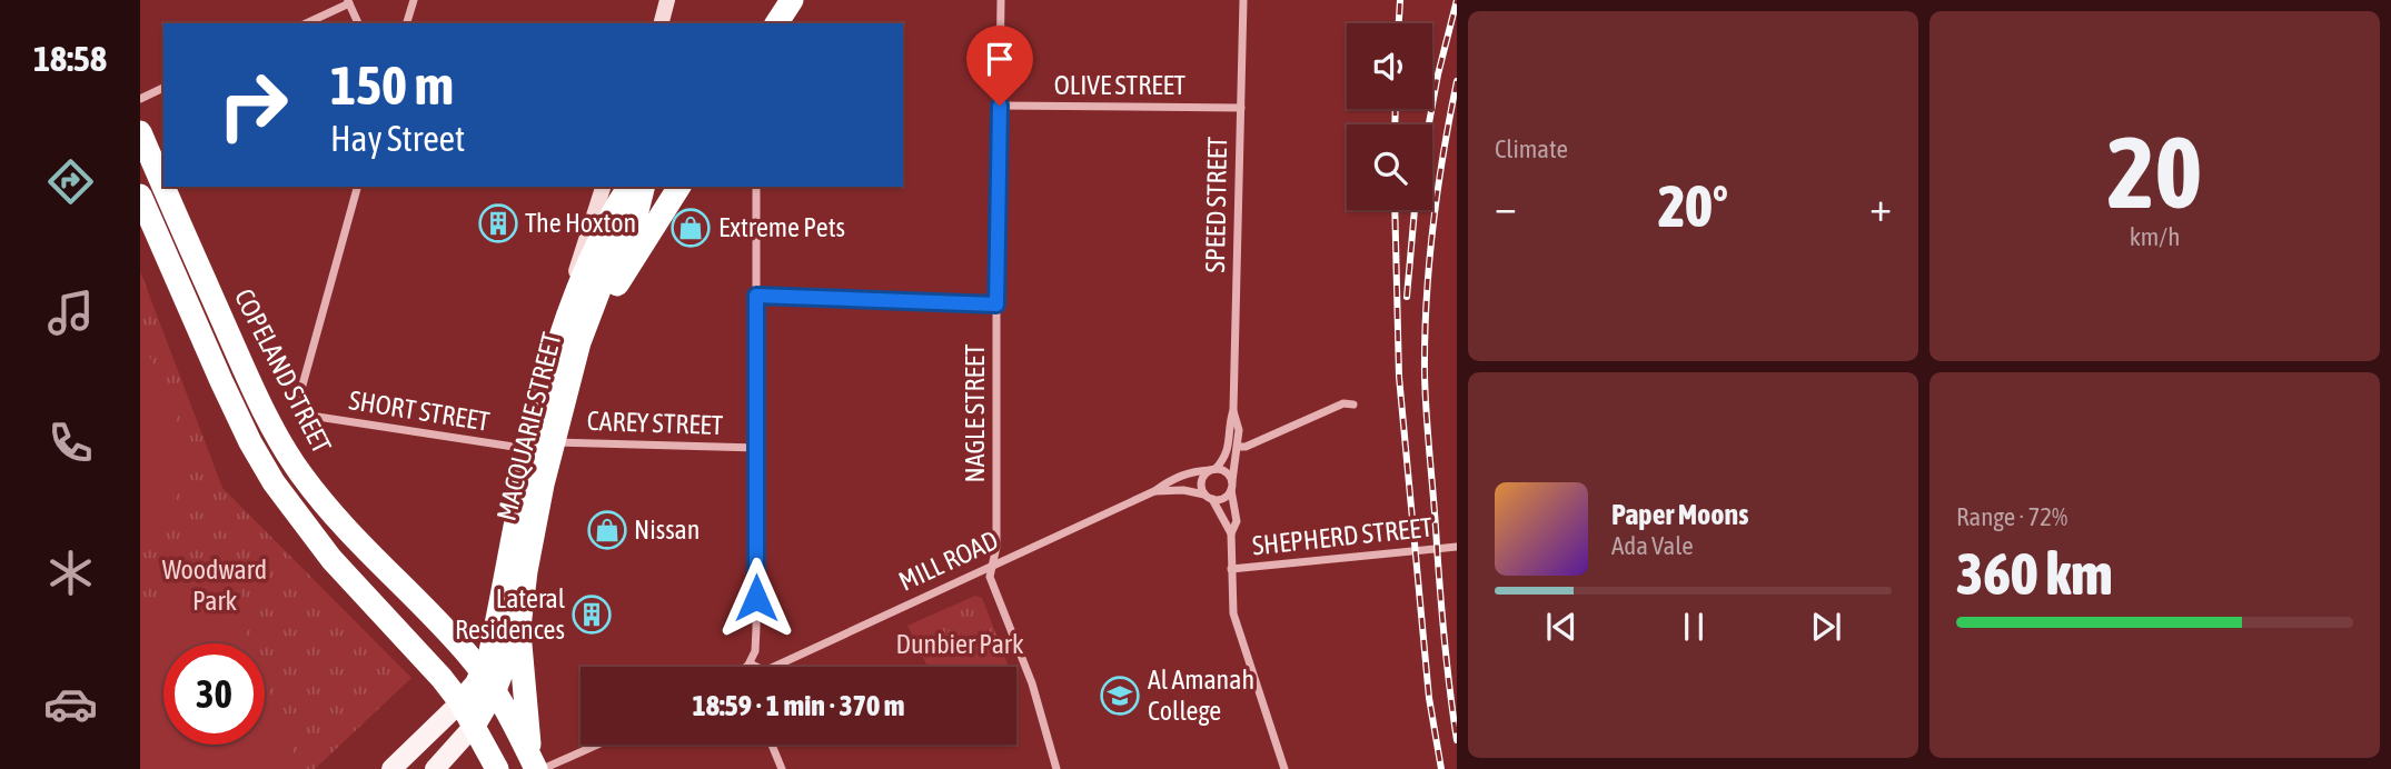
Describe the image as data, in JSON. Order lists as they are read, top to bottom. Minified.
{"streets":{"highway":["COPELAND STREET","MACQUARIE STREET"],"street":["OLIVE STREET","SPEED STREET","SHORT STREET","NAGLE STREET","CAREY STREET","SHEPHERD STREET","MILL ROAD"]},"crossings":[["OLIVE STREET","SPEED STREET"],["OLIVE STREET","NAGLE STREET"],["SPEED STREET","SHEPHERD STREET"],["SPEED STREET","MILL ROAD"],["COPELAND STREET","MACQUARIE STREET"],["SHORT STREET","CAREY STREET"],["SHORT STREET","MACQUARIE STREET"],["NAGLE STREET","MILL ROAD"],["CAREY STREET","MACQUARIE STREET"]],"parks":["Woodward Park","Dunbier Park"],"places":{"building":["The Hoxton","Lateral Residences"],"shop":["Extreme Pets","Nissan"],"school or university":["Al Amanah College"]},"page":{"tabs":"18:58","tile":["Climate",["20","km/h"],["Range · 72%","360 km"]],"turn":["150 m","Hay Street"],"heat":["−","20°","+"],"song":["Paper Moons","Ada Vale"],"limit":"30","trip":"18:59 · 1 min · 370 m"}}
